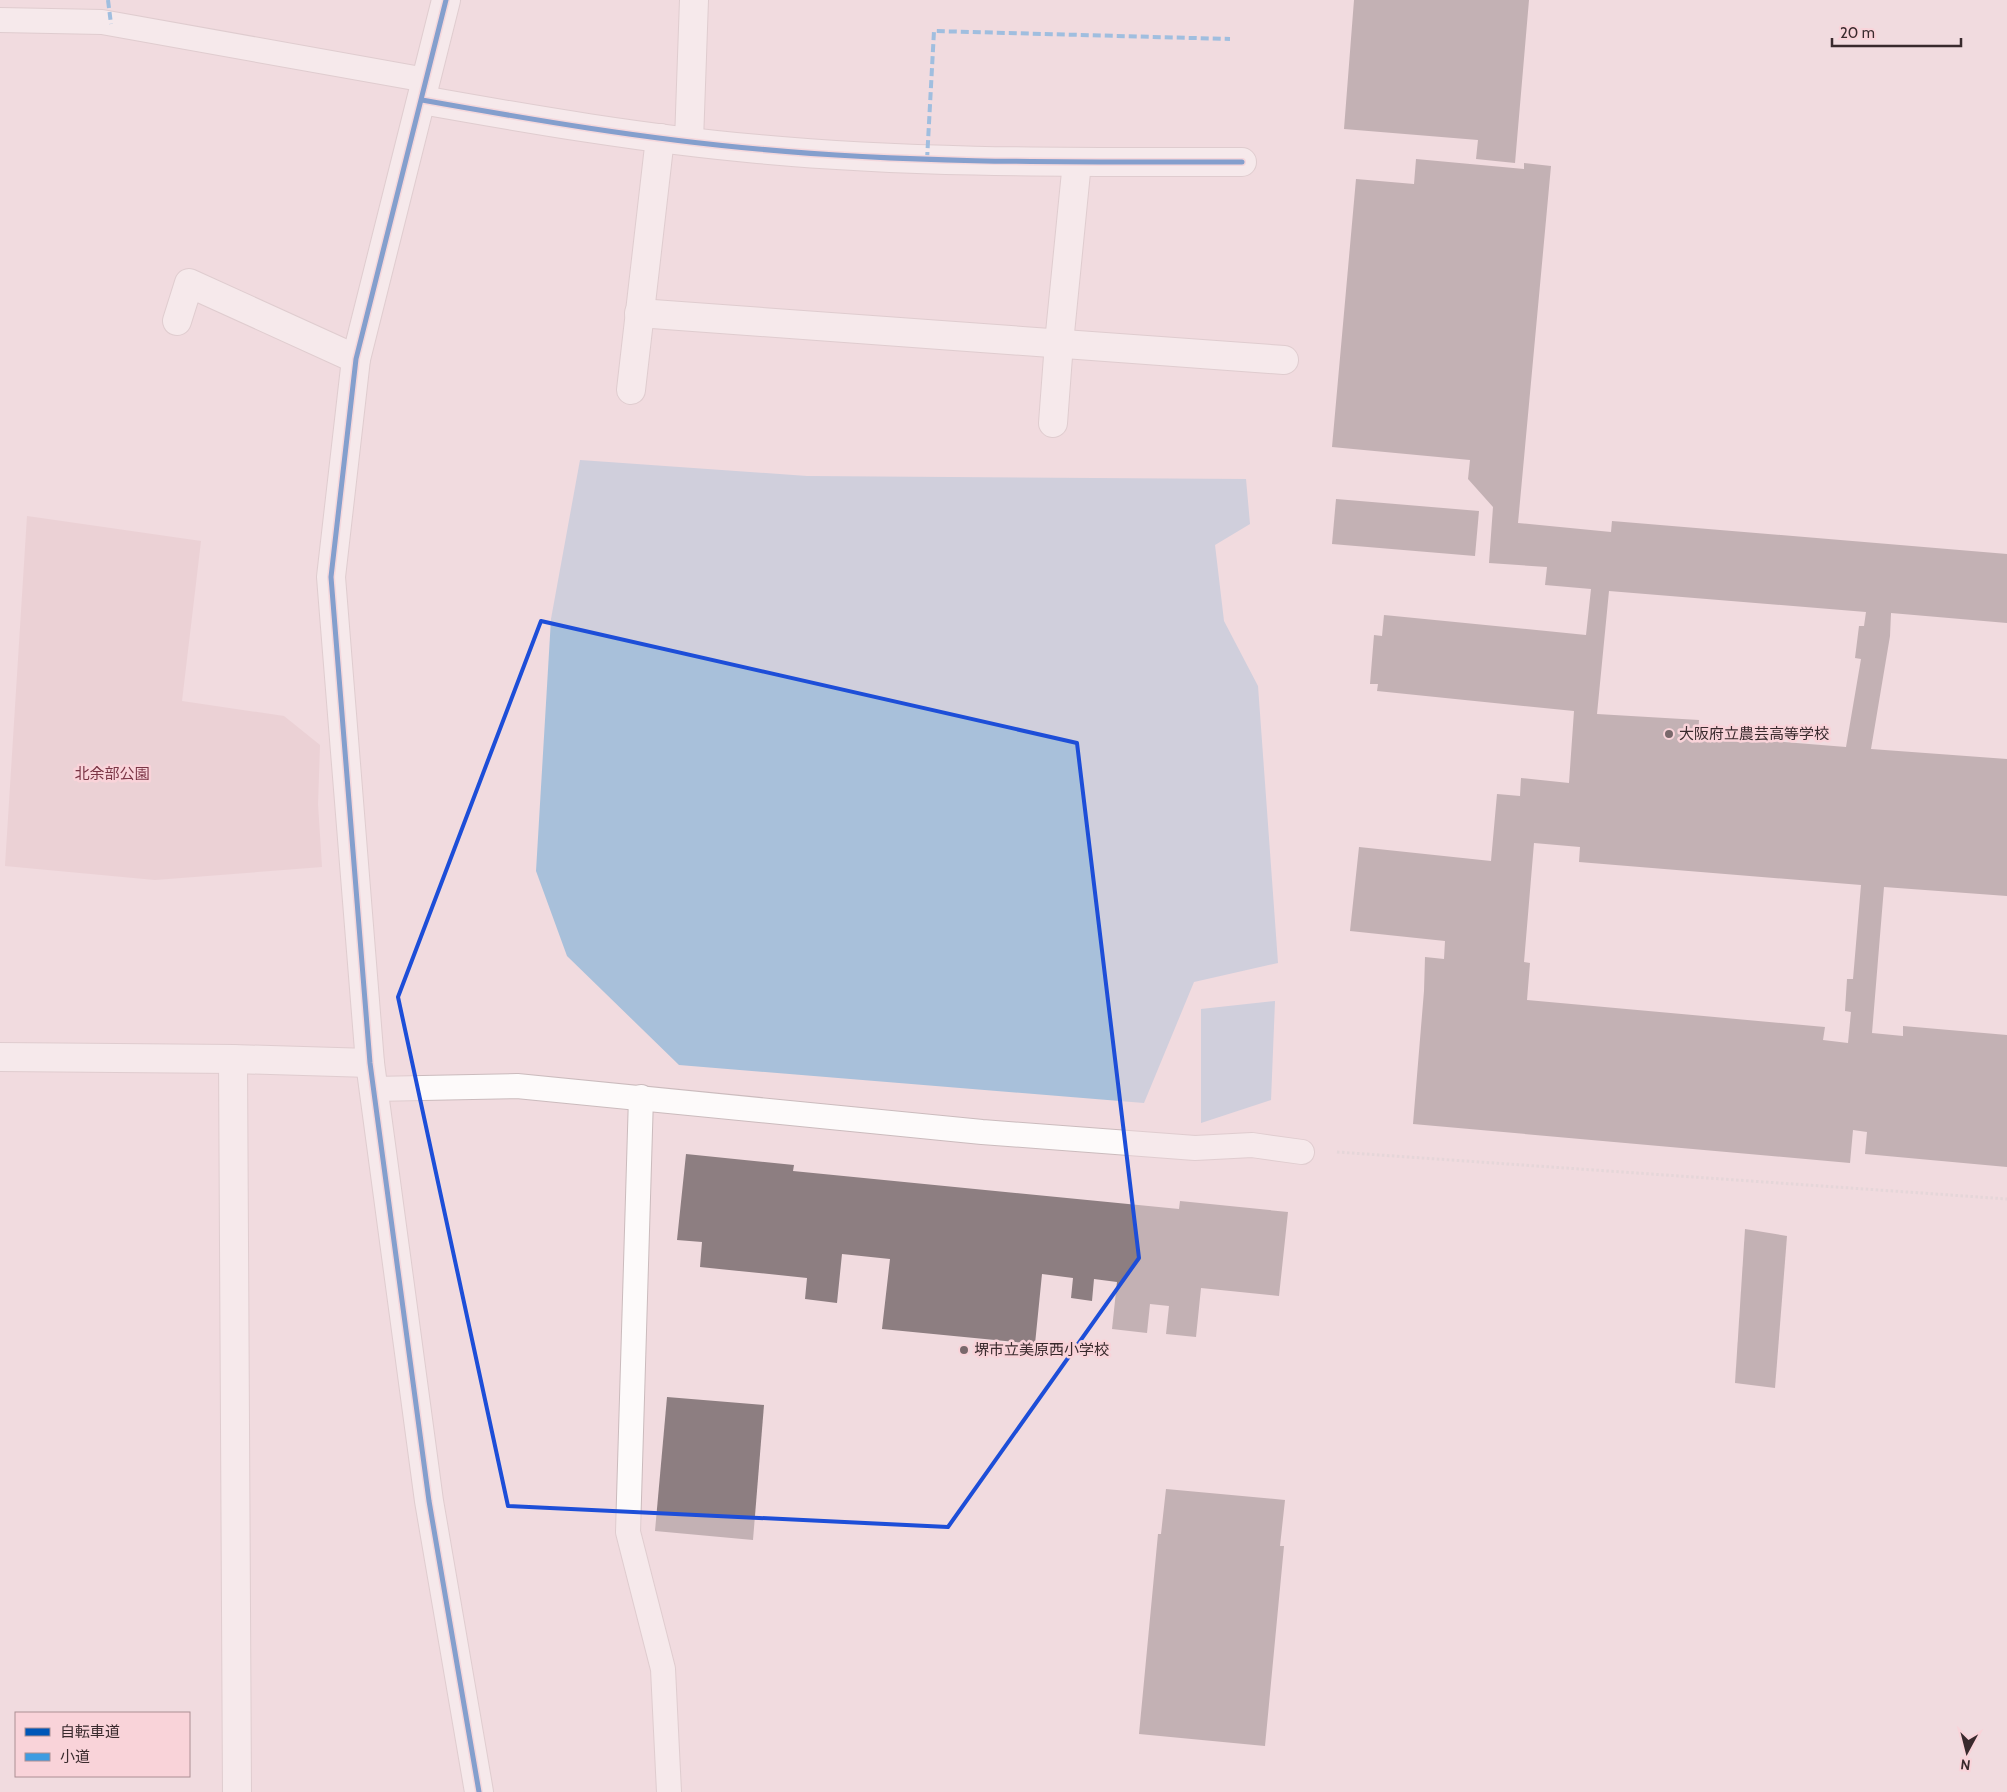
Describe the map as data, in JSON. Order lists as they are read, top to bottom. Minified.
{"parks":["北余部公園"],"places":["大阪府立農芸高等学校","堺市立美原西小学校"],"legend":["自転車道","小道"],"scale_bar":"20 m","north":"bottom"}
